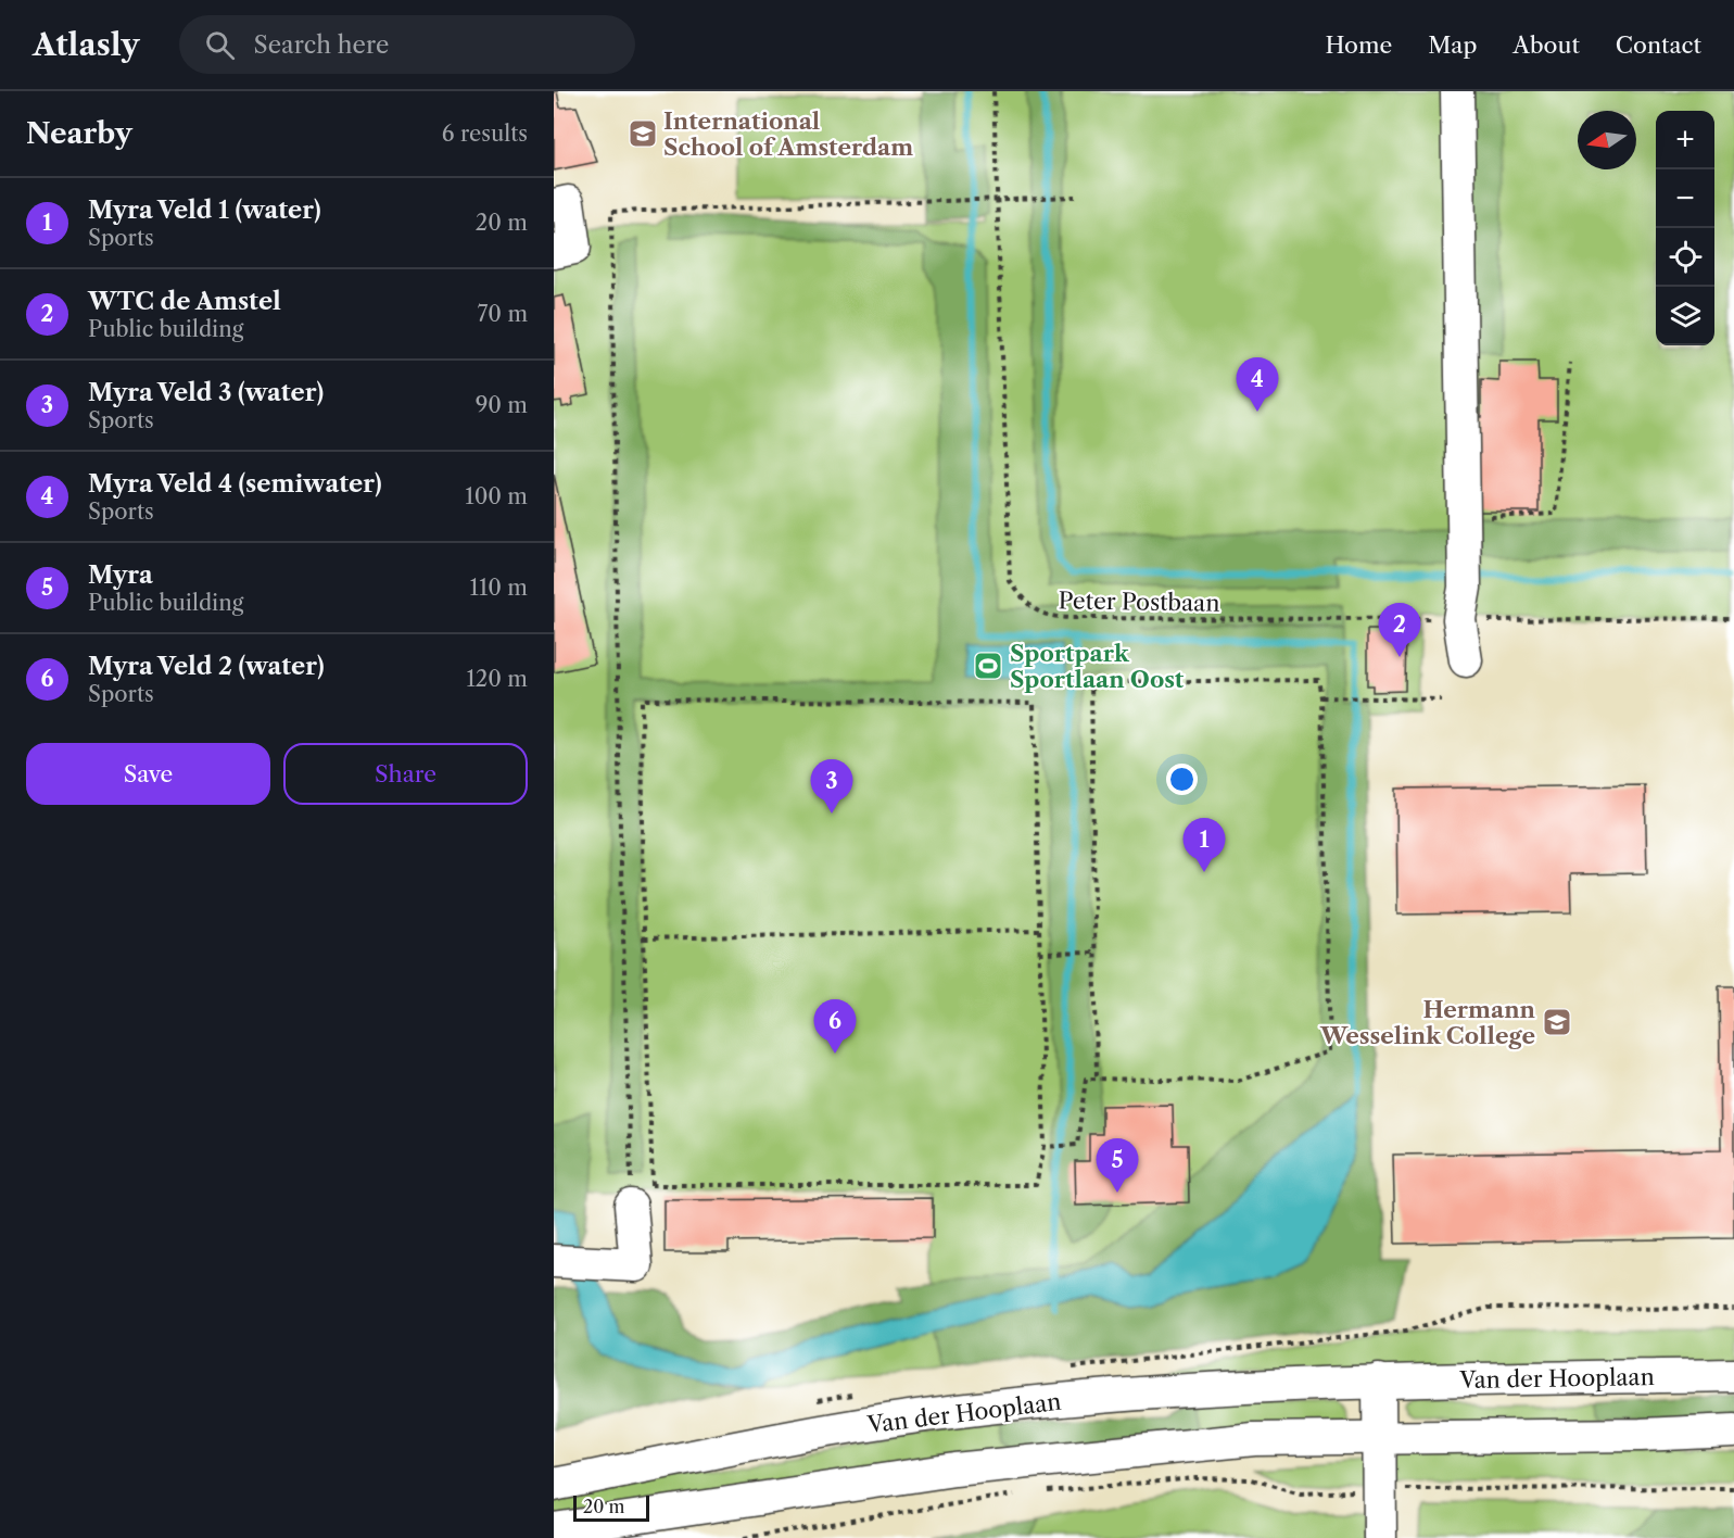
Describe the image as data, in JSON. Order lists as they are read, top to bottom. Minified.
{"streets":{"street":["Van der Hooplaan"],"path":["Peter Postbaan"]},"places":{"school or university":["International School of Amsterdam","Hermann Wesselink College"],"sports":["Sportpark Sportlaan Oost"]},"scale_bar":"20 m","north":"left","page":{"header":"Atlasly","search":"Search here","nav":["Home","Map","About","Contact"],"heading":["Nearby","6 results"],"map_buttons":["+","−"],"list":[{"mark":"1","name":"Myra Veld 1 (water)","note":"Sports","value":"20 m"},{"mark":"2","name":"WTC de Amstel","note":"Public building","value":"70 m"},{"mark":"3","name":"Myra Veld 3 (water)","note":"Sports","value":"90 m"},{"mark":"4","name":"Myra Veld 4 (semiwater)","note":"Sports","value":"100 m"},{"mark":"5","name":"Myra","note":"Public building","value":"110 m"},{"mark":"6","name":"Myra Veld 2 (water)","note":"Sports","value":"120 m"}],"pins":["4","2","3","1","6","5"],"buttons":["Save","Share"],"scale":"20 m"}}
